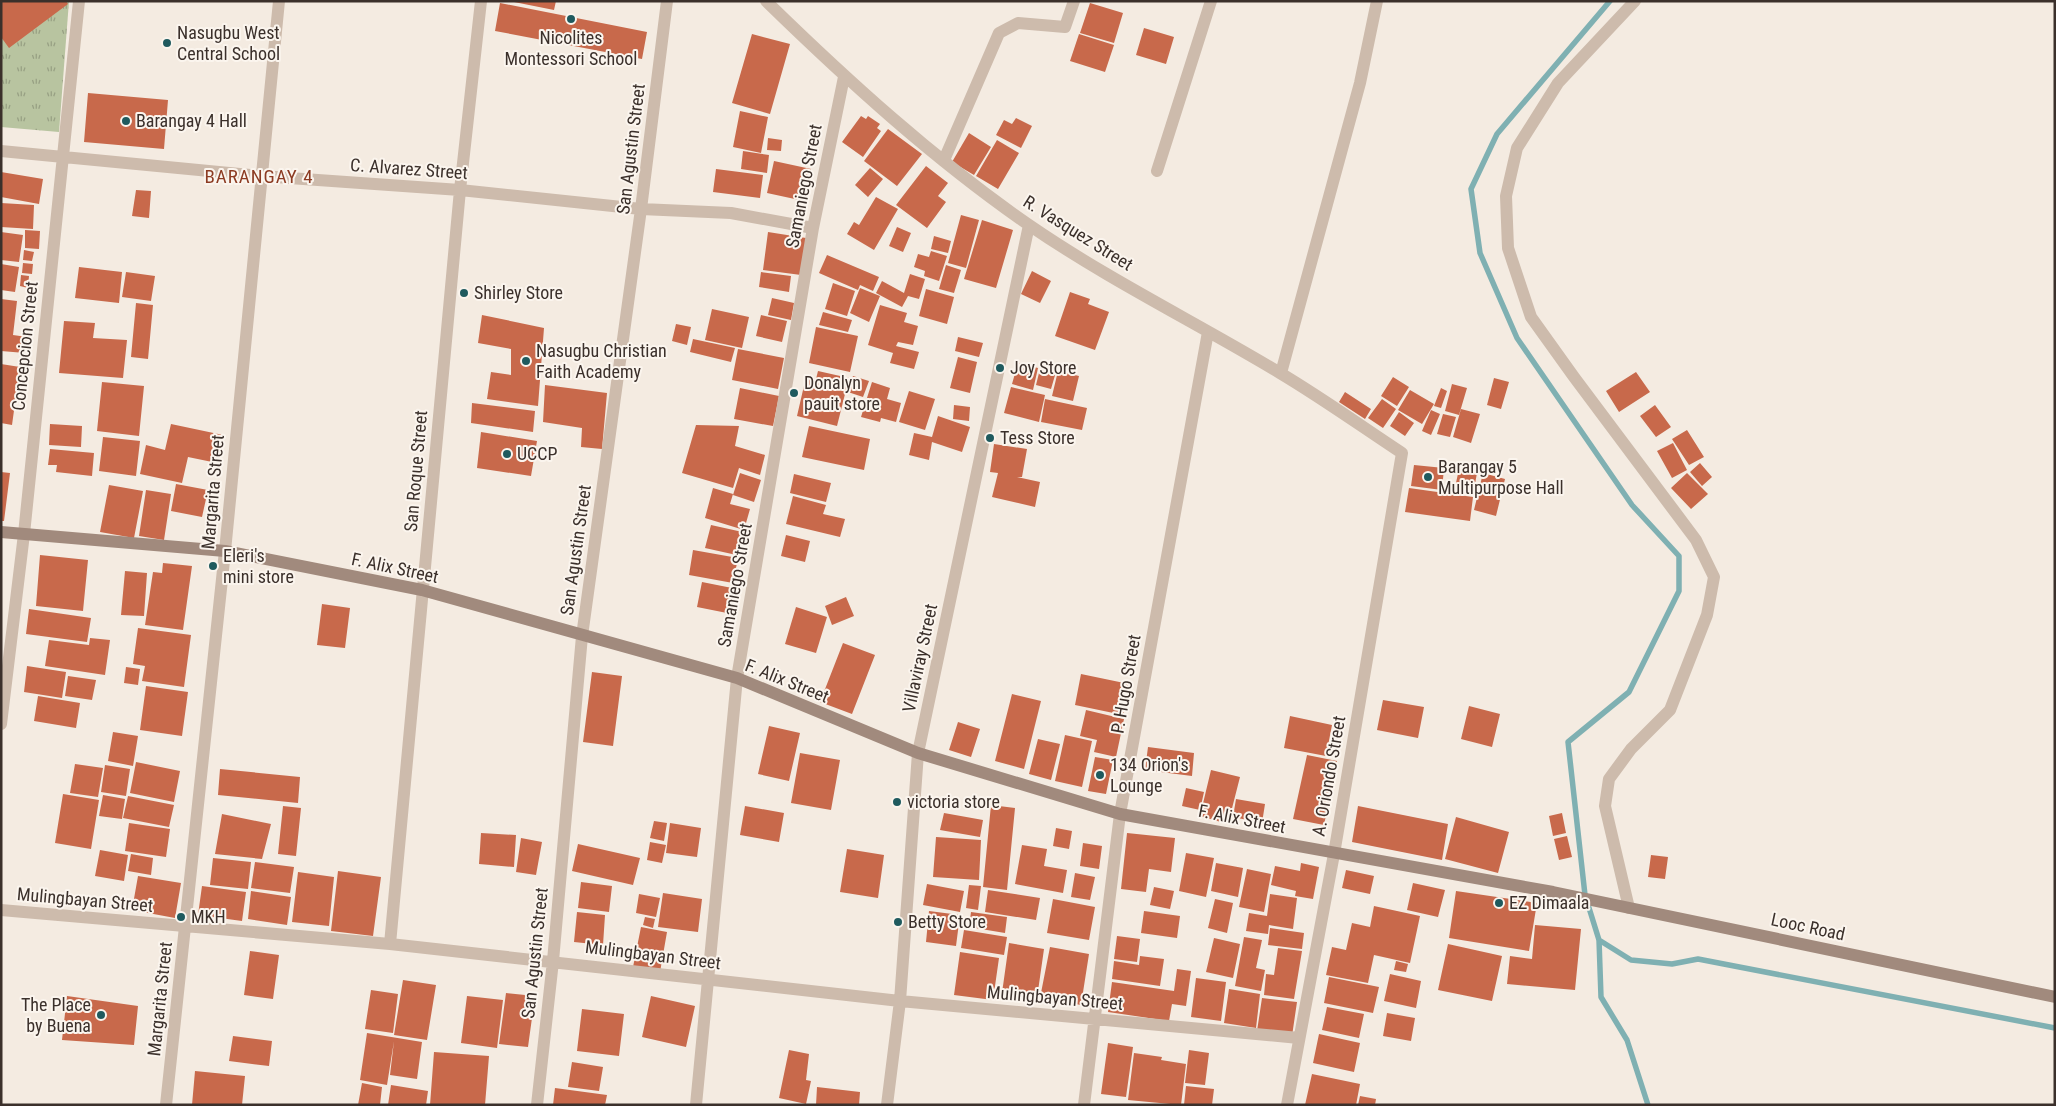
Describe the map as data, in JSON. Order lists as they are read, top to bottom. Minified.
{"streets":{"main road":["F. Alix Street","Looc Road"],"street":["San Agustin Street","C. Alvarez Street","Samaniego Street","R. Vasquez Street","Concepcion Street","San Roque Street","Margarita Street","Villaviray Street","P. Hugo Street","A. Oriondo Street","Mulingbayan Street"]},"crossings":[["San Agustin Street","C. Alvarez Street"],["San Agustin Street","F. Alix Street"],["San Agustin Street","Mulingbayan Street"],["C. Alvarez Street","Samaniego Street"],["C. Alvarez Street","Concepcion Street"],["C. Alvarez Street","San Roque Street"],["C. Alvarez Street","Margarita Street"],["Samaniego Street","R. Vasquez Street"],["Samaniego Street","F. Alix Street"],["Samaniego Street","Mulingbayan Street"],["R. Vasquez Street","Villaviray Street"],["R. Vasquez Street","P. Hugo Street"],["R. Vasquez Street","A. Oriondo Street"],["Concepcion Street","F. Alix Street"],["San Roque Street","F. Alix Street"],["San Roque Street","Mulingbayan Street"],["Margarita Street","F. Alix Street"],["Margarita Street","Mulingbayan Street"],["F. Alix Street","Villaviray Street"],["F. Alix Street","P. Hugo Street"],["F. Alix Street","A. Oriondo Street"],["F. Alix Street","Looc Road"],["Villaviray Street","Mulingbayan Street"],["P. Hugo Street","Mulingbayan Street"],["A. Oriondo Street","Mulingbayan Street"]],"districts":["BARANGAY 4"],"places":["Nicolites Montessori School","Nasugbu West Central School","Barangay 4 Hall","Shirley Store","Nasugbu Christian Faith Academy","Joy Store","Donalyn pauit store","Tess Store","UCCP","Barangay 5 Multipurpose Hall","Eleri's mini store","134 Orion's Lounge","victoria store","EZ Dimaala","MKH","Betty Store","The Place by Buena"]}
